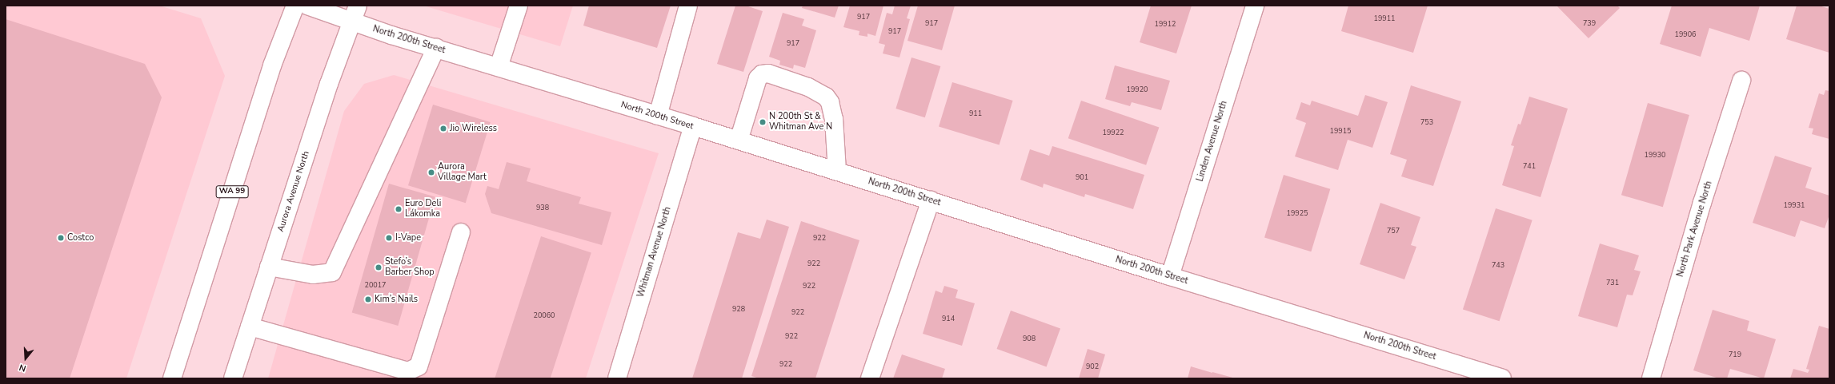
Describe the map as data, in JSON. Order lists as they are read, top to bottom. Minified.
{"streets":{"main road":["North 200th Street","Linden Avenue North","WA 99","Aurora Avenue North","North Park Avenue North","Whitman Avenue North"]},"crossings":[["North 200th Street","Linden Avenue North"],["North 200th Street","Aurora Avenue North"],["North 200th Street","Whitman Avenue North"]],"places":["N 200th St & Whitman Ave N","Jio Wireless","Aurora Village Mart","Euro Deli Lákomka","Costco","I-Vape","Stefo’s Barber Shop","Kim’s Nails"],"house_numbers":["917","19911","917","739","19912","917","19906","917","19920","911","753","19915","19922","19930","741","901","19931","938","19925","757","922","922","743","731","20017","922","928","922","20060","914","922","908","719","922","902"],"north":"bottom"}
